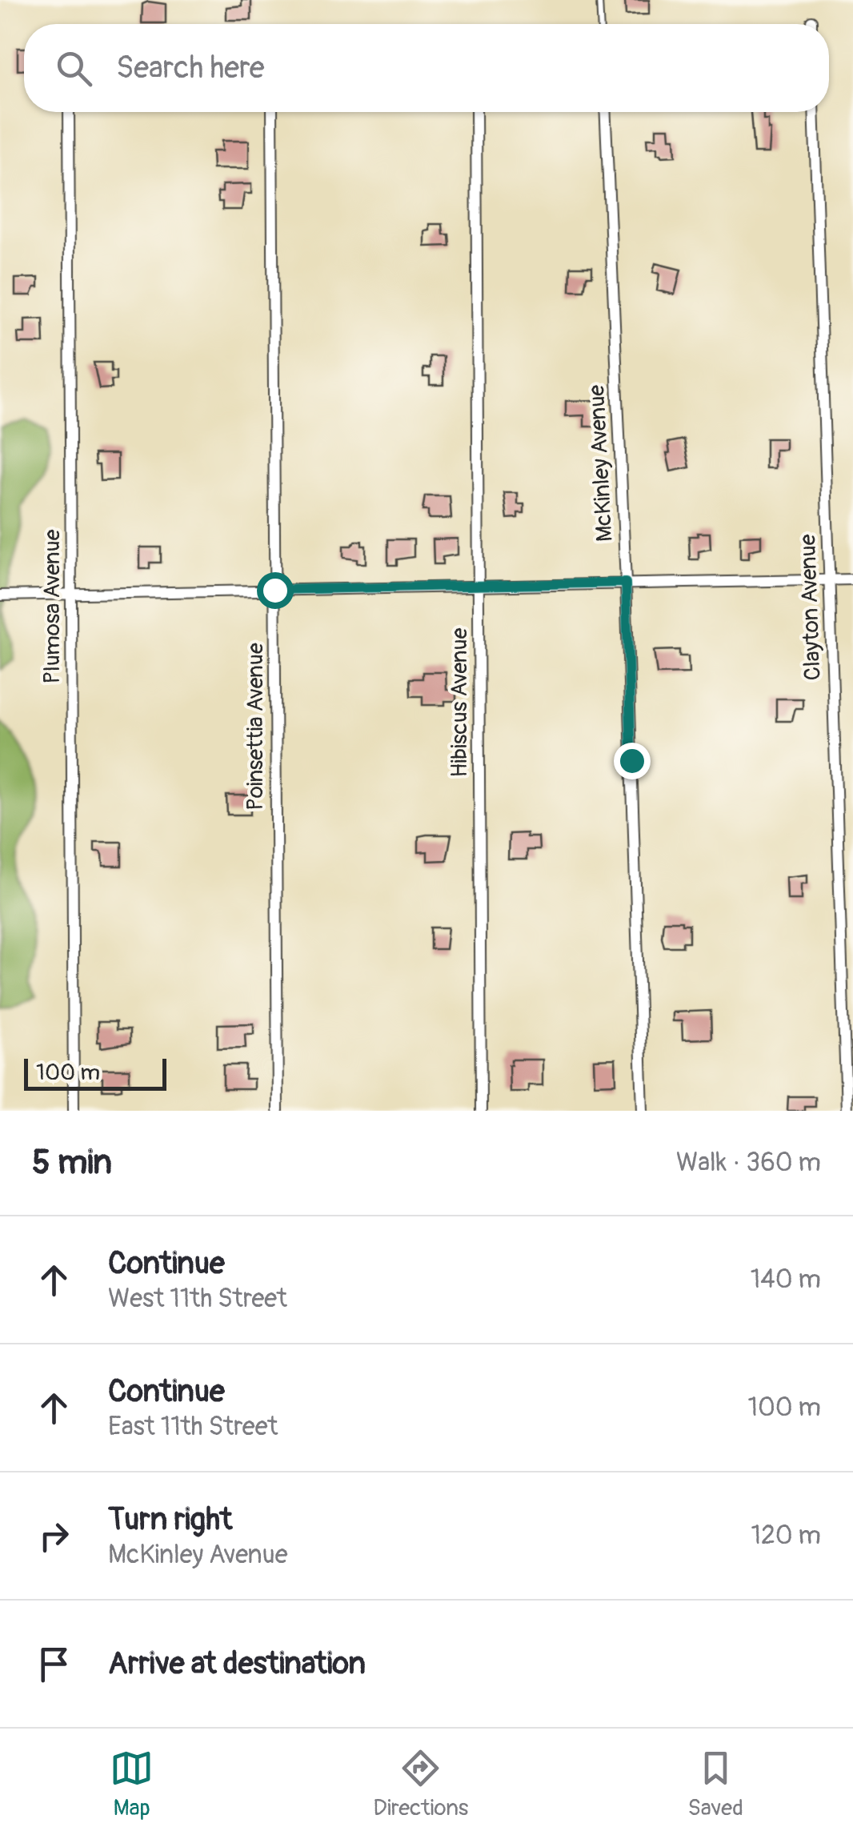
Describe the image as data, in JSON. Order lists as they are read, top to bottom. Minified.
{"streets":{"street":["McKinley Avenue","Plumosa Avenue","Clayton Avenue","Hibiscus Avenue","Poinsettia Avenue"]},"scale_bar":"100 m","page":{"search":"Search here","scale":"100 m","heading":["5 min","Walk · 360 m"],"list":[["Continue","West 11th Street","140 m"],["Continue","East 11th Street","100 m"],["Turn right","McKinley Avenue","120 m"],"Arrive at destination"],"nav":["Map","Directions","Saved"]}}
